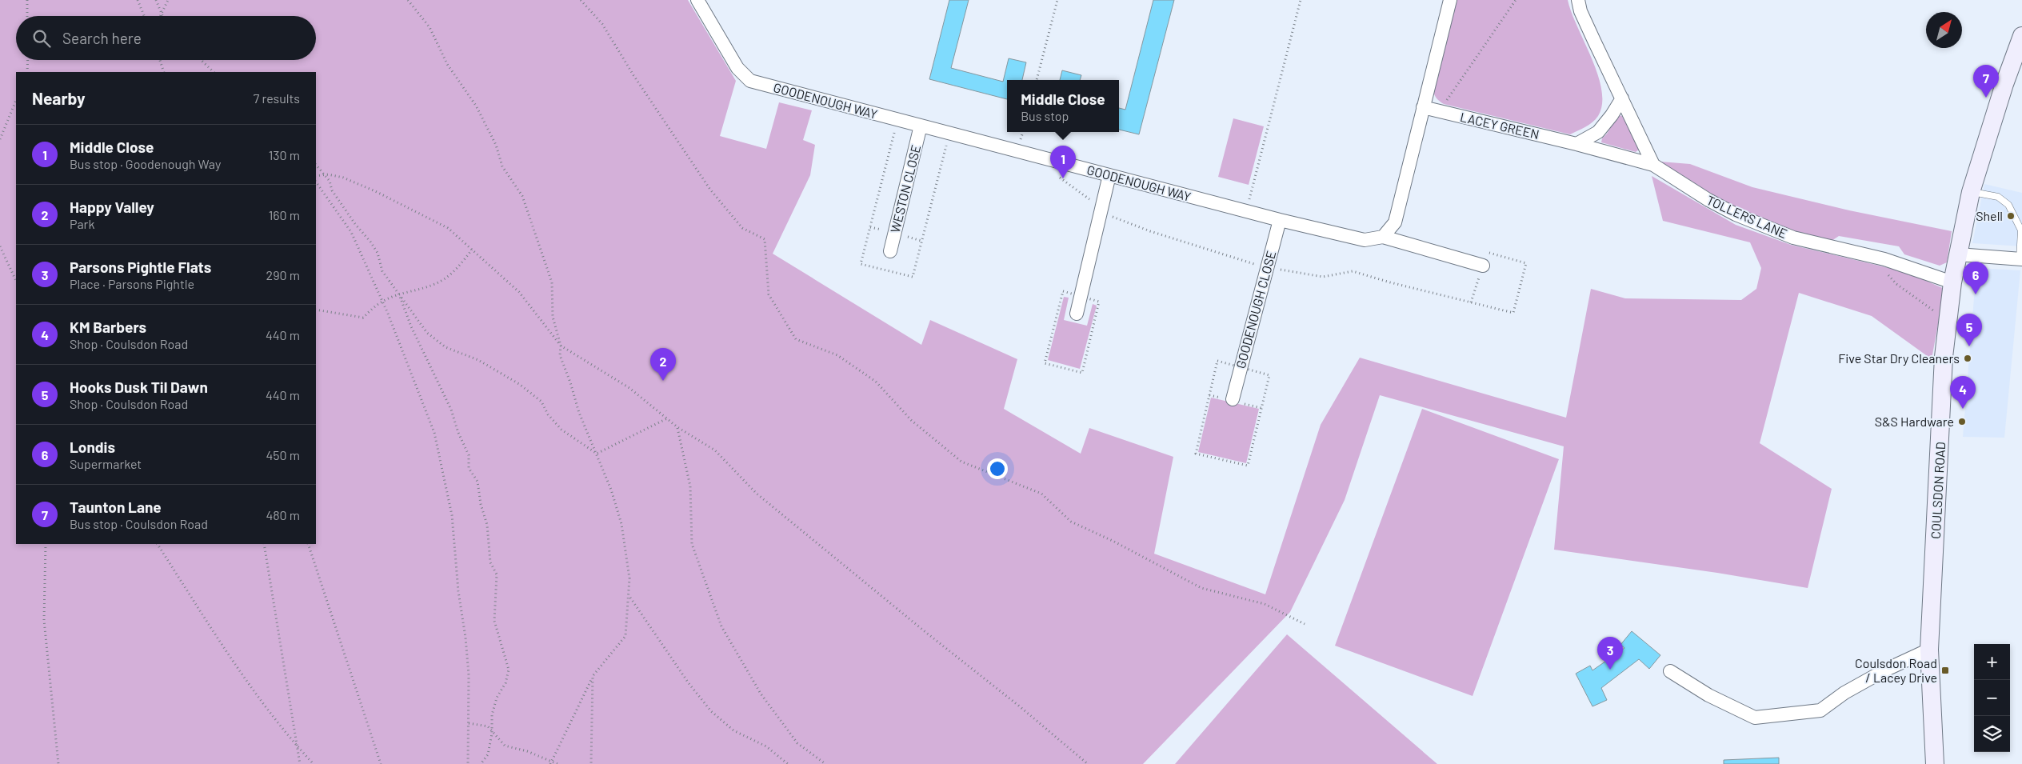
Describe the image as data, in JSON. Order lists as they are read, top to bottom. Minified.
{"streets":{"main road":["COULSDON ROAD"],"street":["GOODENOUGH WAY","LACEY GREEN","WESTON CLOSE","TOLLERS LANE","GOODENOUGH CLOSE"]},"crossings":[["GOODENOUGH WAY","WESTON CLOSE"],["GOODENOUGH WAY","GOODENOUGH CLOSE"],["LACEY GREEN","TOLLERS LANE"],["TOLLERS LANE","COULSDON ROAD"]],"places":{"other":["Shell","Five Star Dry Cleaners","S&S Hardware"],"transit":["Coulsdon Road / Lacey Drive"]},"north":"top right","page":{"search":"Search here","pins":["7","1","6","5","2","4","3"],"heading":["Nearby","7 results"],"popup":["Middle Close","Bus stop"],"list":[{"mark":"1","name":"Middle Close","note":"Bus stop · Goodenough Way","value":"130 m"},{"mark":"2","name":"Happy Valley","note":"Park","value":"160 m"},{"mark":"3","name":"Parsons Pightle Flats","note":"Place · Parsons Pightle","value":"290 m"},{"mark":"4","name":"KM Barbers","note":"Shop · Coulsdon Road","value":"440 m"},{"mark":"5","name":"Hooks Dusk Til Dawn","note":"Shop · Coulsdon Road","value":"440 m"},{"mark":"6","name":"Londis","note":"Supermarket","value":"450 m"},{"mark":"7","name":"Taunton Lane","note":"Bus stop · Coulsdon Road","value":"480 m"}],"map_buttons":["+","−"]}}
